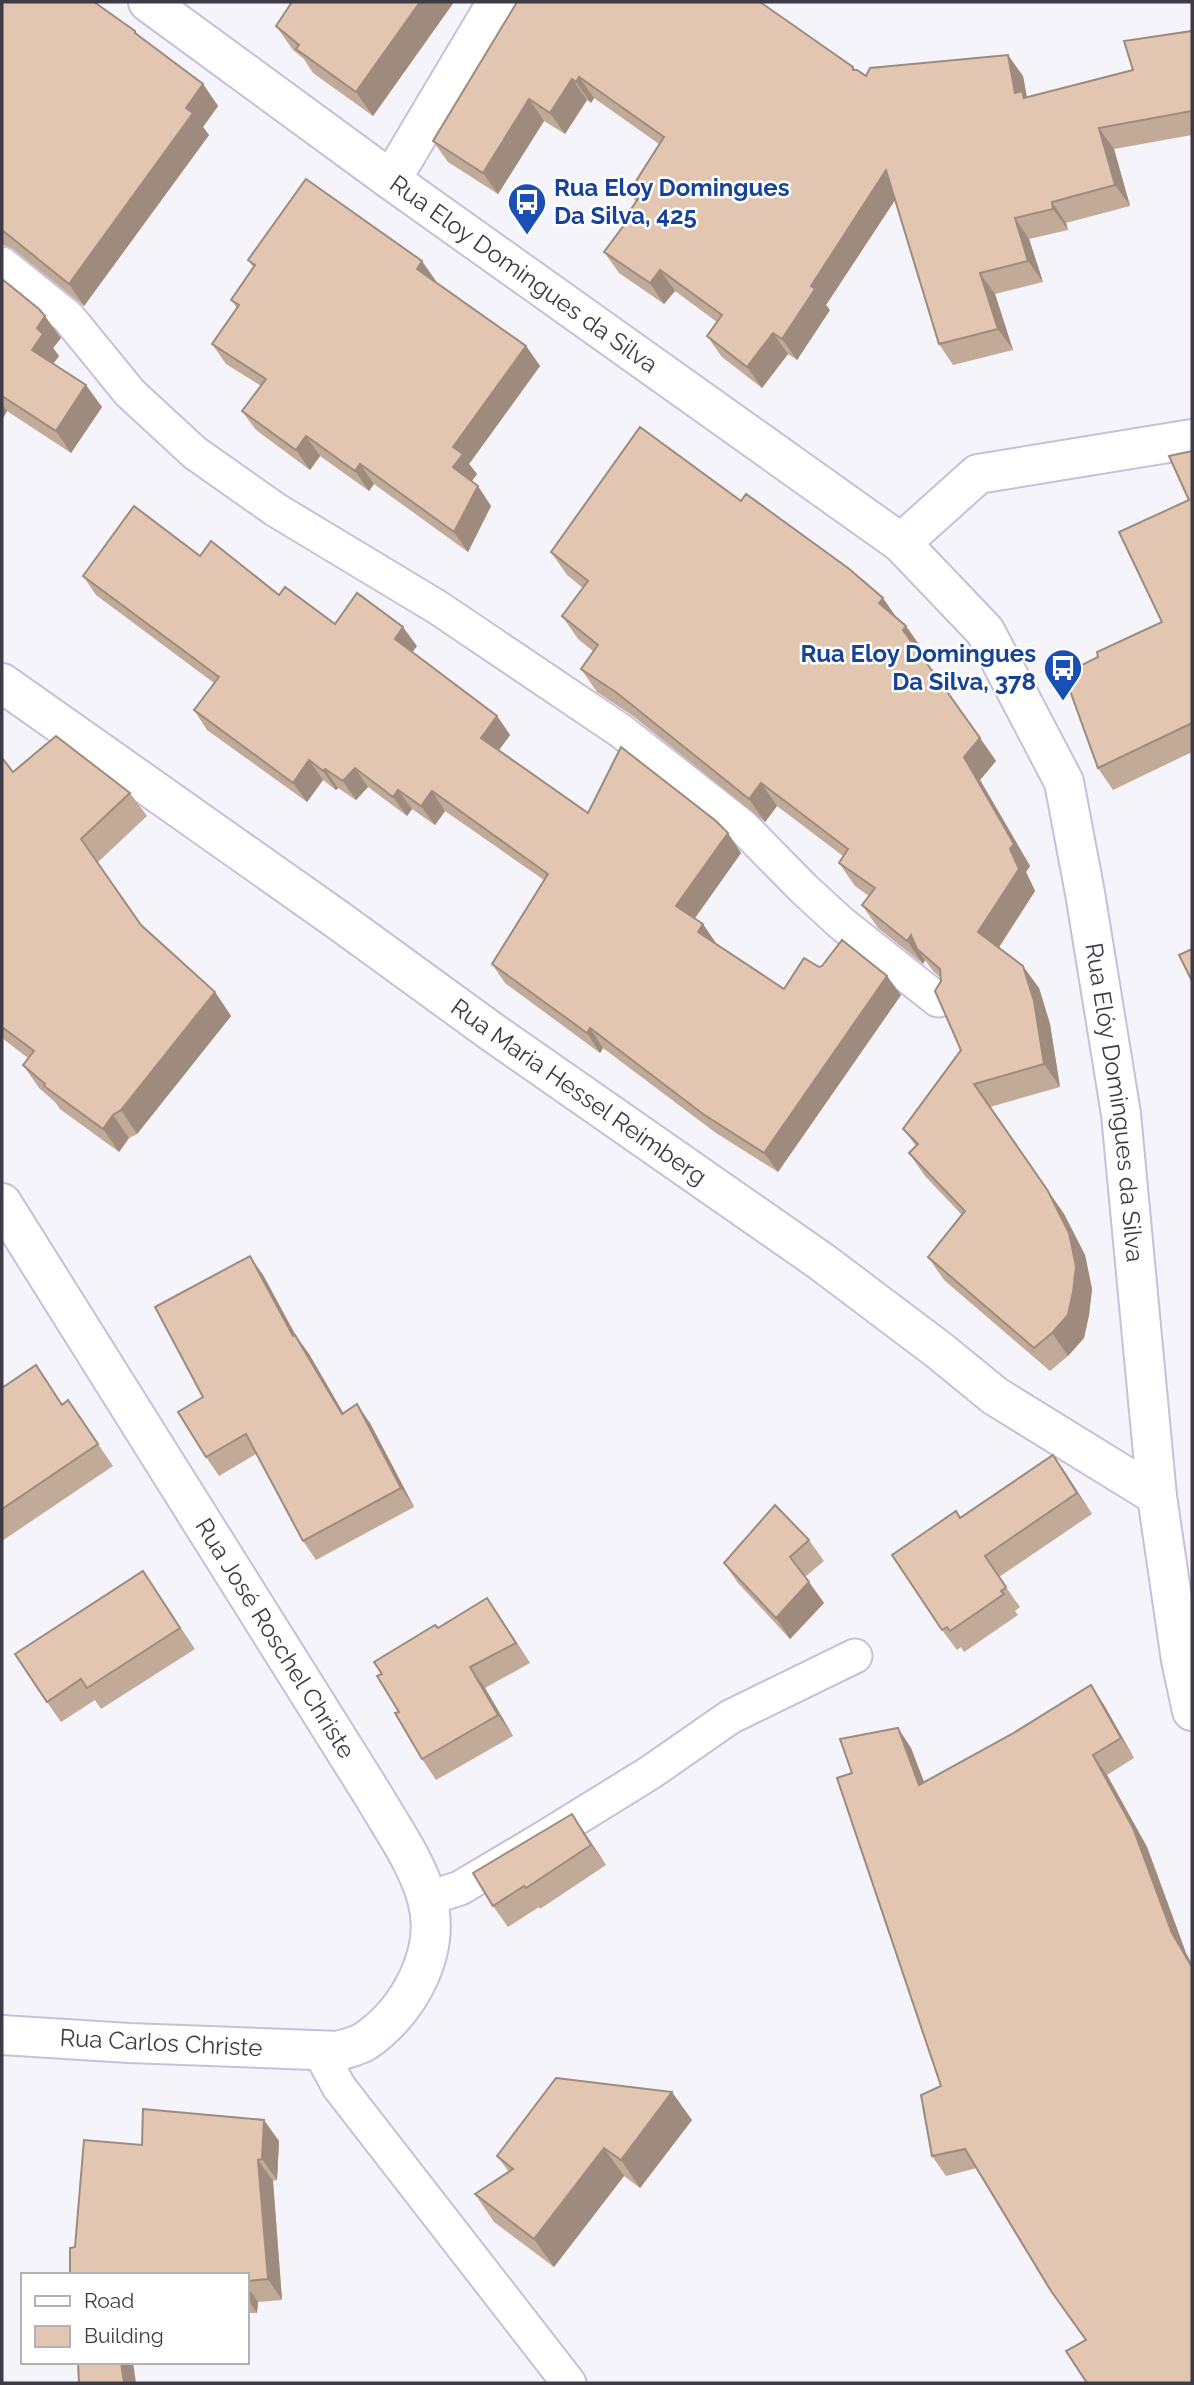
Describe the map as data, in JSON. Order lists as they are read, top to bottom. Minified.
{"streets":{"street":["Rua Eloy Domingues da Silva","Rua Maria Hessel Reimberg","Rua Elóy Domingues da Silva","Rua José Roschel Christe","Rua Carlos Christe"]},"crossings":[["Rua Eloy Domingues da Silva","Rua Elóy Domingues da Silva"],["Rua Maria Hessel Reimberg","Rua Elóy Domingues da Silva"],["Rua José Roschel Christe","Rua Carlos Christe"]],"places":{"bus stop":["Rua Eloy Domingues Da Silva, 425","Rua Eloy Domingues Da Silva, 378"]},"legend":["Road","Building"]}
